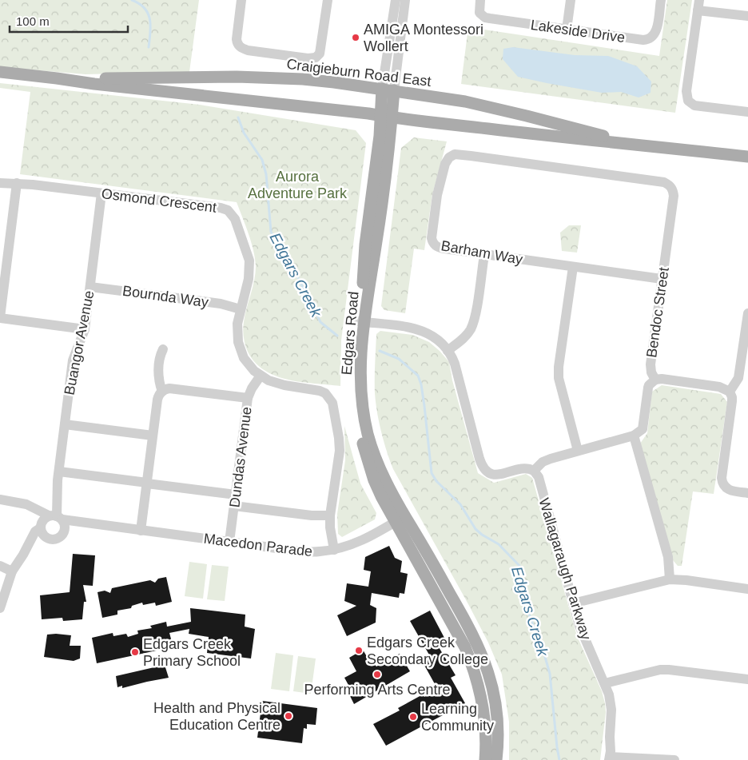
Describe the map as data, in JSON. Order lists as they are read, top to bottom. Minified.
{"streets":{"main road":["Craigieburn Road East","Edgars Road"],"street":["Lakeside Drive","Osmond Crescent","Barham Way","Bournda Way","Bendoc Street","Buangor Avenue","Dundas Avenue","Macedon Parade","Wallagaraugh Parkway"]},"crossings":[["Craigieburn Road East","Edgars Road"],["Osmond Crescent","Bournda Way"],["Osmond Crescent","Buangor Avenue"],["Osmond Crescent","Dundas Avenue"],["Osmond Crescent","Macedon Parade"],["Barham Way","Bendoc Street"],["Bournda Way","Buangor Avenue"],["Edgars Road","Macedon Parade"],["Buangor Avenue","Macedon Parade"],["Dundas Avenue","Macedon Parade"]],"water":["Edgars Creek"],"parks":["Aurora Adventure Park"],"places":["AMIGA Montessori Wollert","Edgars Creek Secondary College","Edgars Creek Primary School","Performing Arts Centre","Health and Physical Education Centre","Learning Community"],"scale_bar":"100 m"}
